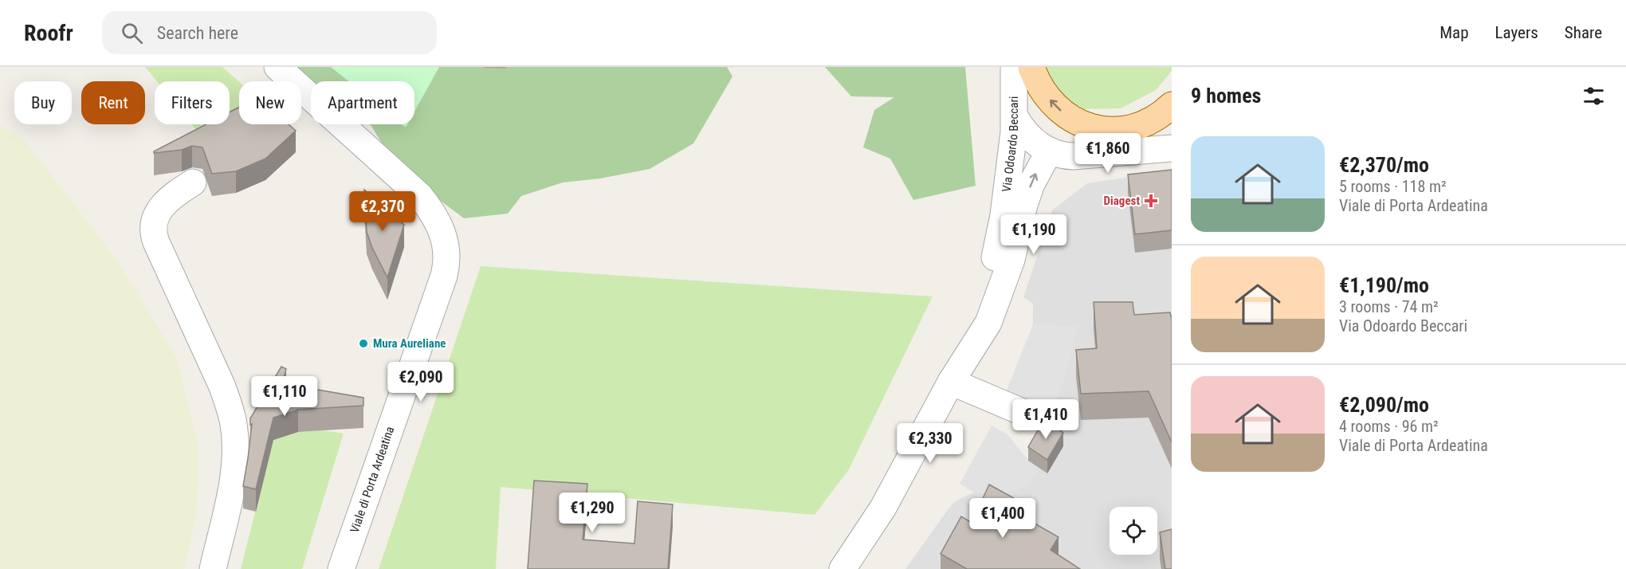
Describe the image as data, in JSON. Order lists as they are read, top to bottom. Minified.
{"streets":{"street":["Via Odoardo Beccari","Viale di Porta Ardeatina"]},"places":{"health":["Diagest"],"other":["Mura Aureliane"]},"page":{"header":"Roofr","search":"Search here","nav":["Map","Layers","Share"],"heading":"9 homes","chip":["Buy","Rent","Filters","New","Apartment"],"list":[{"name":"€2,370/mo","note":"5 rooms · 118 m² · Viale di Porta Ardeatina"},{"name":"€1,190/mo","note":"3 rooms · 74 m² · Via Odoardo Beccari"},{"name":"€2,090/mo","note":"4 rooms · 96 m² · Viale di Porta Ardeatina"}],"price":["€1,860","€2,370","€1,190","€2,090","€1,110","€1,410","€2,330","€1,290","€1,400"]}}
